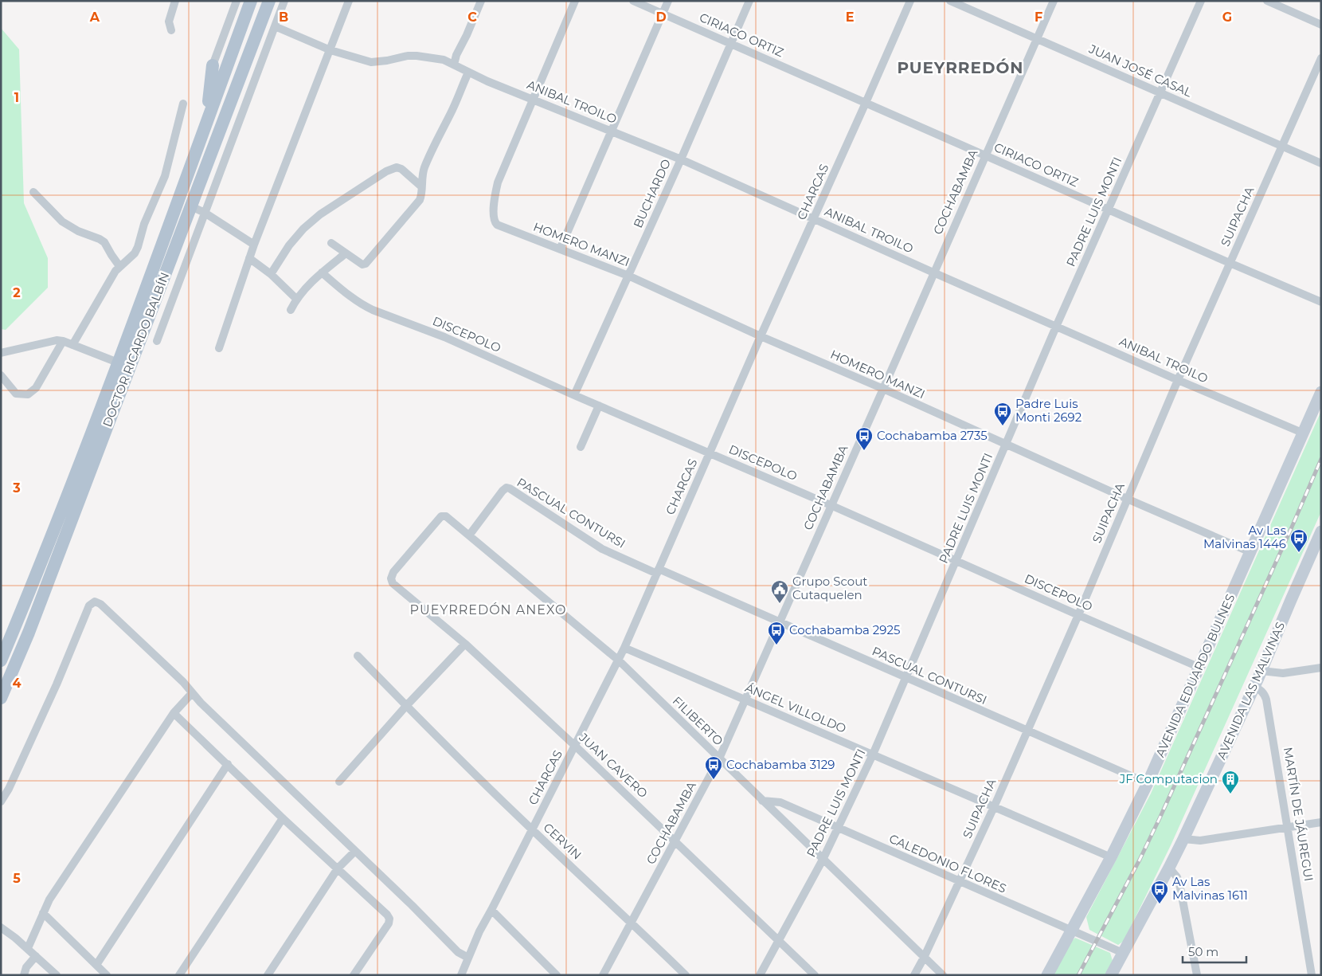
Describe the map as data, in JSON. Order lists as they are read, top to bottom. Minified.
{"streets":{"main road":["DOCTOR RICARDO BALBÍN","AVENIDA EDUARDO BULNES","AVENIDA LAS MALVINAS"],"street":["CIRIACO ORTIZ","JUAN JOSÉ CASAL","ANIBAL TROILO","CHARCAS","COCHABAMBA","BUCHARDO","PADRE LUIS MONTI","SUIPACHA","HOMERO MANZI","DISCEPOLO","PASCUAL CONTURSI","ÁNGEL VILLOLDO","FILIBERTO","JUAN CAVERO","MARTÍN DE JÁUREGUI","CERVIN","CALEDONIO FLORES"]},"crossings":[["CIRIACO ORTIZ","CHARCAS"],["CIRIACO ORTIZ","COCHABAMBA"],["CIRIACO ORTIZ","BUCHARDO"],["CIRIACO ORTIZ","PADRE LUIS MONTI"],["CIRIACO ORTIZ","SUIPACHA"],["JUAN JOSÉ CASAL","COCHABAMBA"],["JUAN JOSÉ CASAL","PADRE LUIS MONTI"],["JUAN JOSÉ CASAL","SUIPACHA"],["ANIBAL TROILO","CHARCAS"],["ANIBAL TROILO","COCHABAMBA"],["ANIBAL TROILO","BUCHARDO"],["ANIBAL TROILO","PADRE LUIS MONTI"],["ANIBAL TROILO","SUIPACHA"],["ANIBAL TROILO","HOMERO MANZI"],["ANIBAL TROILO","AVENIDA EDUARDO BULNES"],["CHARCAS","HOMERO MANZI"],["CHARCAS","DISCEPOLO"],["CHARCAS","PASCUAL CONTURSI"],["CHARCAS","ÁNGEL VILLOLDO"],["CHARCAS","FILIBERTO"],["CHARCAS","JUAN CAVERO"],["CHARCAS","CERVIN"],["COCHABAMBA","HOMERO MANZI"],["COCHABAMBA","DISCEPOLO"],["COCHABAMBA","PASCUAL CONTURSI"],["COCHABAMBA","ÁNGEL VILLOLDO"],["COCHABAMBA","FILIBERTO"],["COCHABAMBA","JUAN CAVERO"],["COCHABAMBA","CERVIN"],["BUCHARDO","HOMERO MANZI"],["BUCHARDO","DISCEPOLO"],["PADRE LUIS MONTI","HOMERO MANZI"],["PADRE LUIS MONTI","DISCEPOLO"],["PADRE LUIS MONTI","PASCUAL CONTURSI"],["PADRE LUIS MONTI","ÁNGEL VILLOLDO"],["PADRE LUIS MONTI","FILIBERTO"],["PADRE LUIS MONTI","JUAN CAVERO"],["PADRE LUIS MONTI","CALEDONIO FLORES"],["SUIPACHA","HOMERO MANZI"],["SUIPACHA","DISCEPOLO"],["SUIPACHA","PASCUAL CONTURSI"],["SUIPACHA","ÁNGEL VILLOLDO"],["SUIPACHA","FILIBERTO"],["SUIPACHA","CALEDONIO FLORES"],["HOMERO MANZI","AVENIDA EDUARDO BULNES"],["DISCEPOLO","AVENIDA EDUARDO BULNES"],["PASCUAL CONTURSI","AVENIDA EDUARDO BULNES"],["PASCUAL CONTURSI","FILIBERTO"],["AVENIDA EDUARDO BULNES","ÁNGEL VILLOLDO"],["AVENIDA EDUARDO BULNES","CALEDONIO FLORES"],["AVENIDA LAS MALVINAS","MARTÍN DE JÁUREGUI"],["AVENIDA LAS MALVINAS","CALEDONIO FLORES"],["FILIBERTO","JUAN CAVERO"],["FILIBERTO","CALEDONIO FLORES"]],"districts":["PUEYRREDÓN","PUEYRREDÓN ANEXO"],"places":{"bus stop":["Padre Luis Monti 2692","Cochabamba 2735","Av Las Malvinas 1446","Cochabamba 2925","Cochabamba 3129","Av Las Malvinas 1611"],"public building":["Grupo Scout Cutaquelen"],"building":["JF Computacion"]},"scale_bar":"50 m","grid":{"columns":["A","B","C","D","E","F","G"],"rows":["1","2","3","4","5"]}}
